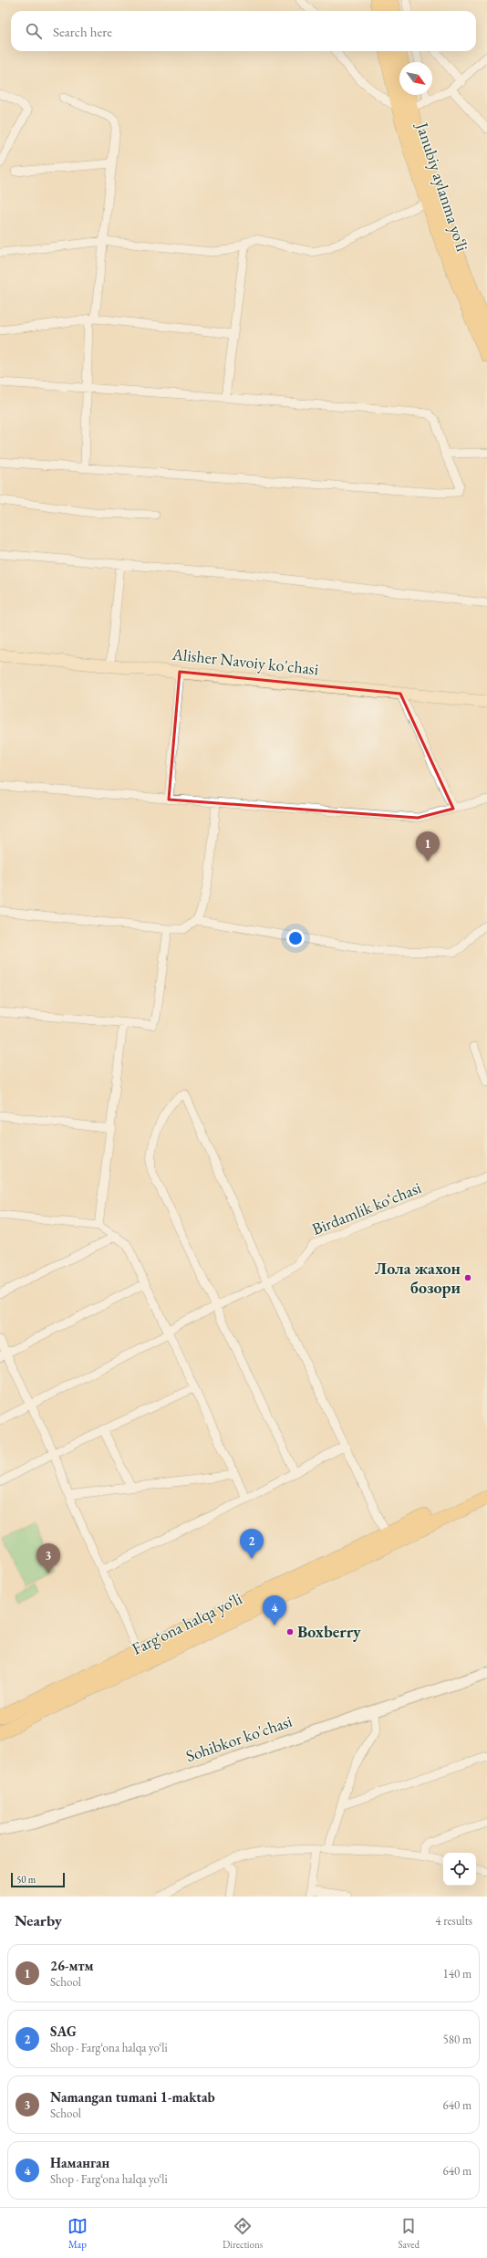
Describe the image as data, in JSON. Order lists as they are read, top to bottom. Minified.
{"streets":{"highway":["Janubiy aylanma yoʻli","Farg‘ona halqa yo‘li"],"main road":["Alisher Navoiy ko'chasi"],"street":["Birdamlik koʻchasi","Sohibkor ko'chasi"]},"places":["Лола жахон бозори","Boxberry"],"scale_bar":"50 m","north":"bottom right","page":{"search":"Search here","pins":["1","2","3","4"],"scale":"50 m","heading":["Nearby","4 results"],"list":[{"mark":"1","name":"26-мтм","note":"School","value":"140 m"},{"mark":"2","name":"SAG","note":"Shop · Farg‘ona halqa yo‘li","value":"580 m"},{"mark":"3","name":"Namangan tumani 1-maktab","note":"School","value":"640 m"},{"mark":"4","name":"Наманган","note":"Shop · Farg‘ona halqa yo‘li","value":"640 m"}],"nav":["Map","Directions","Saved"]}}
